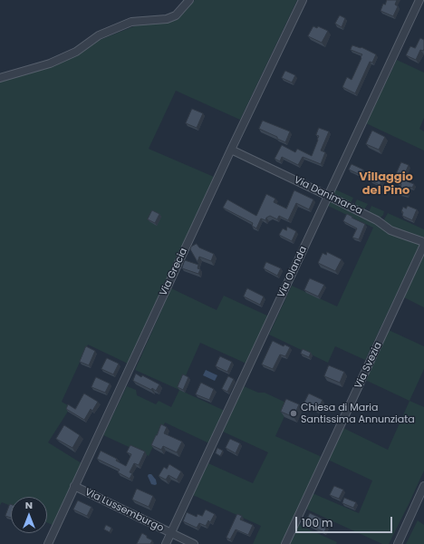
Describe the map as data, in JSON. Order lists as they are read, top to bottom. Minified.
{"streets":{"street":["Via Danimarca","Via Grecia","Via Olanda","Via Svezia","Via Lussemburgo"]},"crossings":[["Via Danimarca","Via Grecia"],["Via Danimarca","Via Olanda"],["Via Grecia","Via Lussemburgo"],["Via Olanda","Via Lussemburgo"]],"districts":["Villaggio del Pino"],"places":["Chiesa di Maria Santissima Annunziata"],"scale_bar":"100 m","north":"top"}
